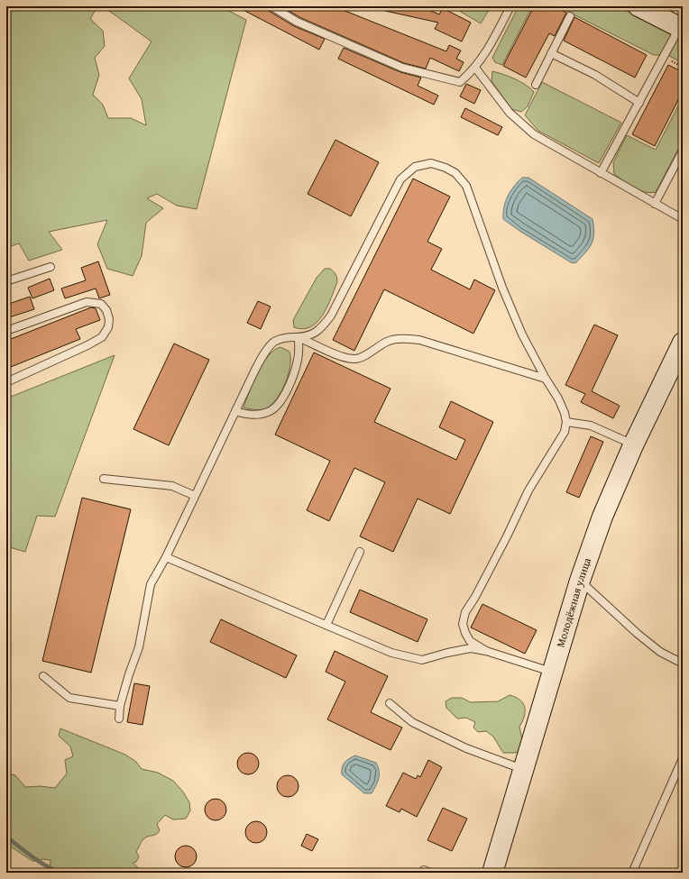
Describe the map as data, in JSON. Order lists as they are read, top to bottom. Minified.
{"streets":{"street":["Молодёжная улица"]}}
